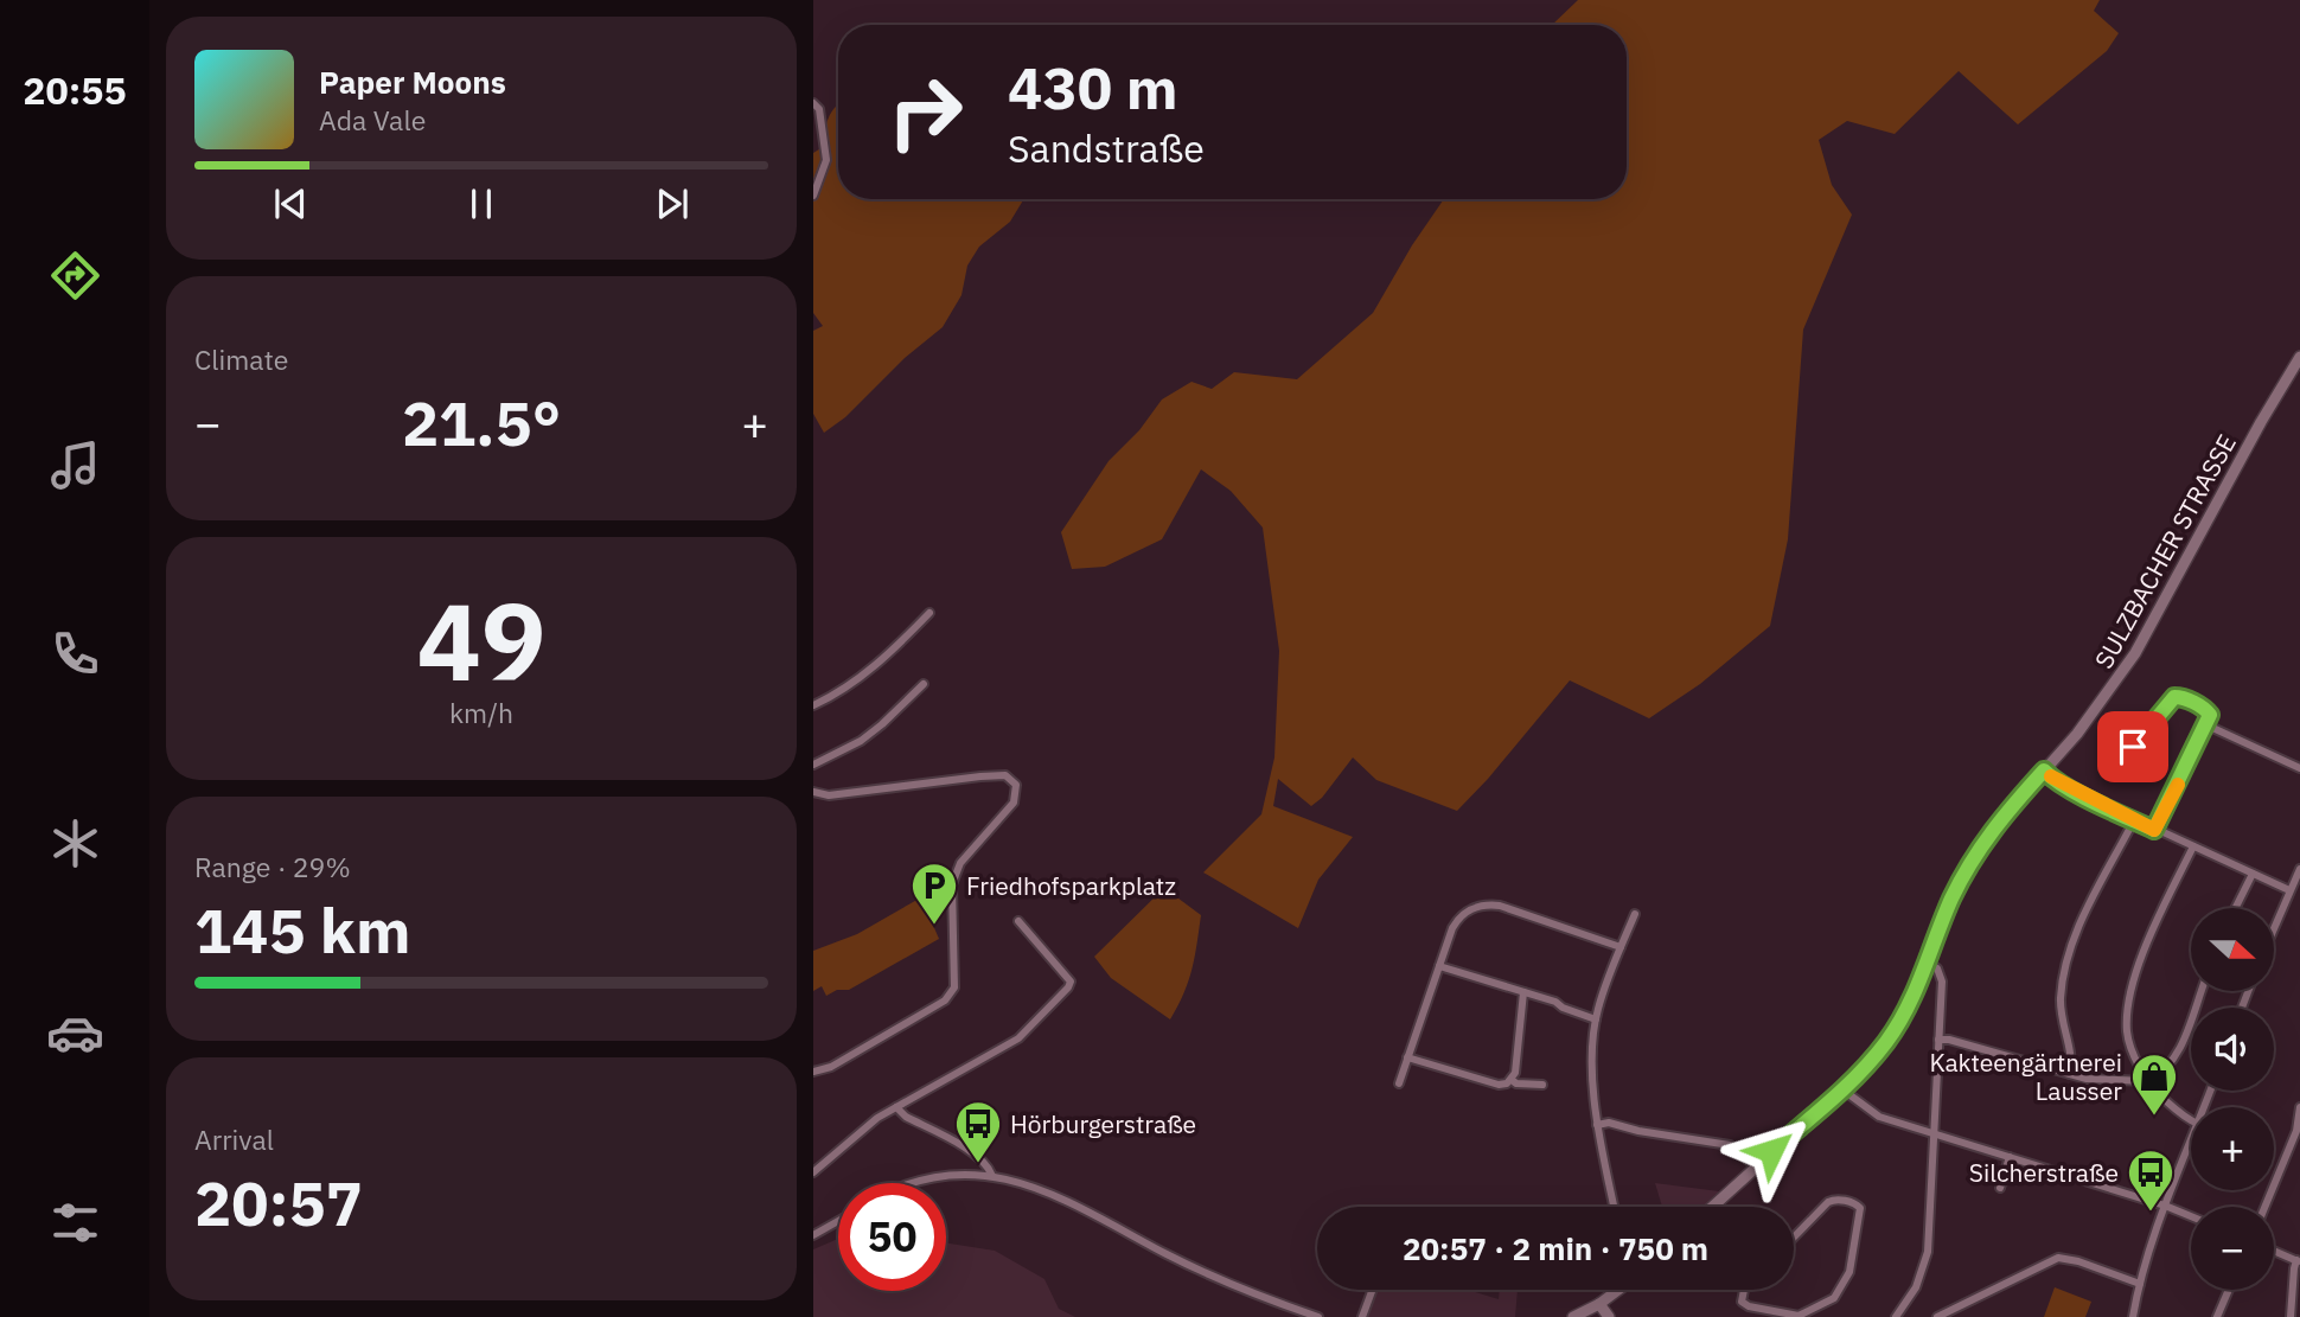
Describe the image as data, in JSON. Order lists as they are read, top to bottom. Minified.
{"streets":{"main road":["SULZBACHER STRASSE"]},"places":{"parking":["Friedhofsparkplatz"],"shop":["Kakteengärtnerei Lausser"],"bus stop":["Hörburgerstraße","Silcherstraße"]},"north":"right","page":{"tabs":"20:55","turn":["430 m","Sandstraße"],"song":["Paper Moons","Ada Vale"],"tile":["Climate",["49","km/h"],["Range · 29%","145 km"],["Arrival","20:57"]],"heat":["−","21.5°","+"],"map_buttons":["+","−"],"limit":"50","trip":"20:57 · 2 min · 750 m"}}
